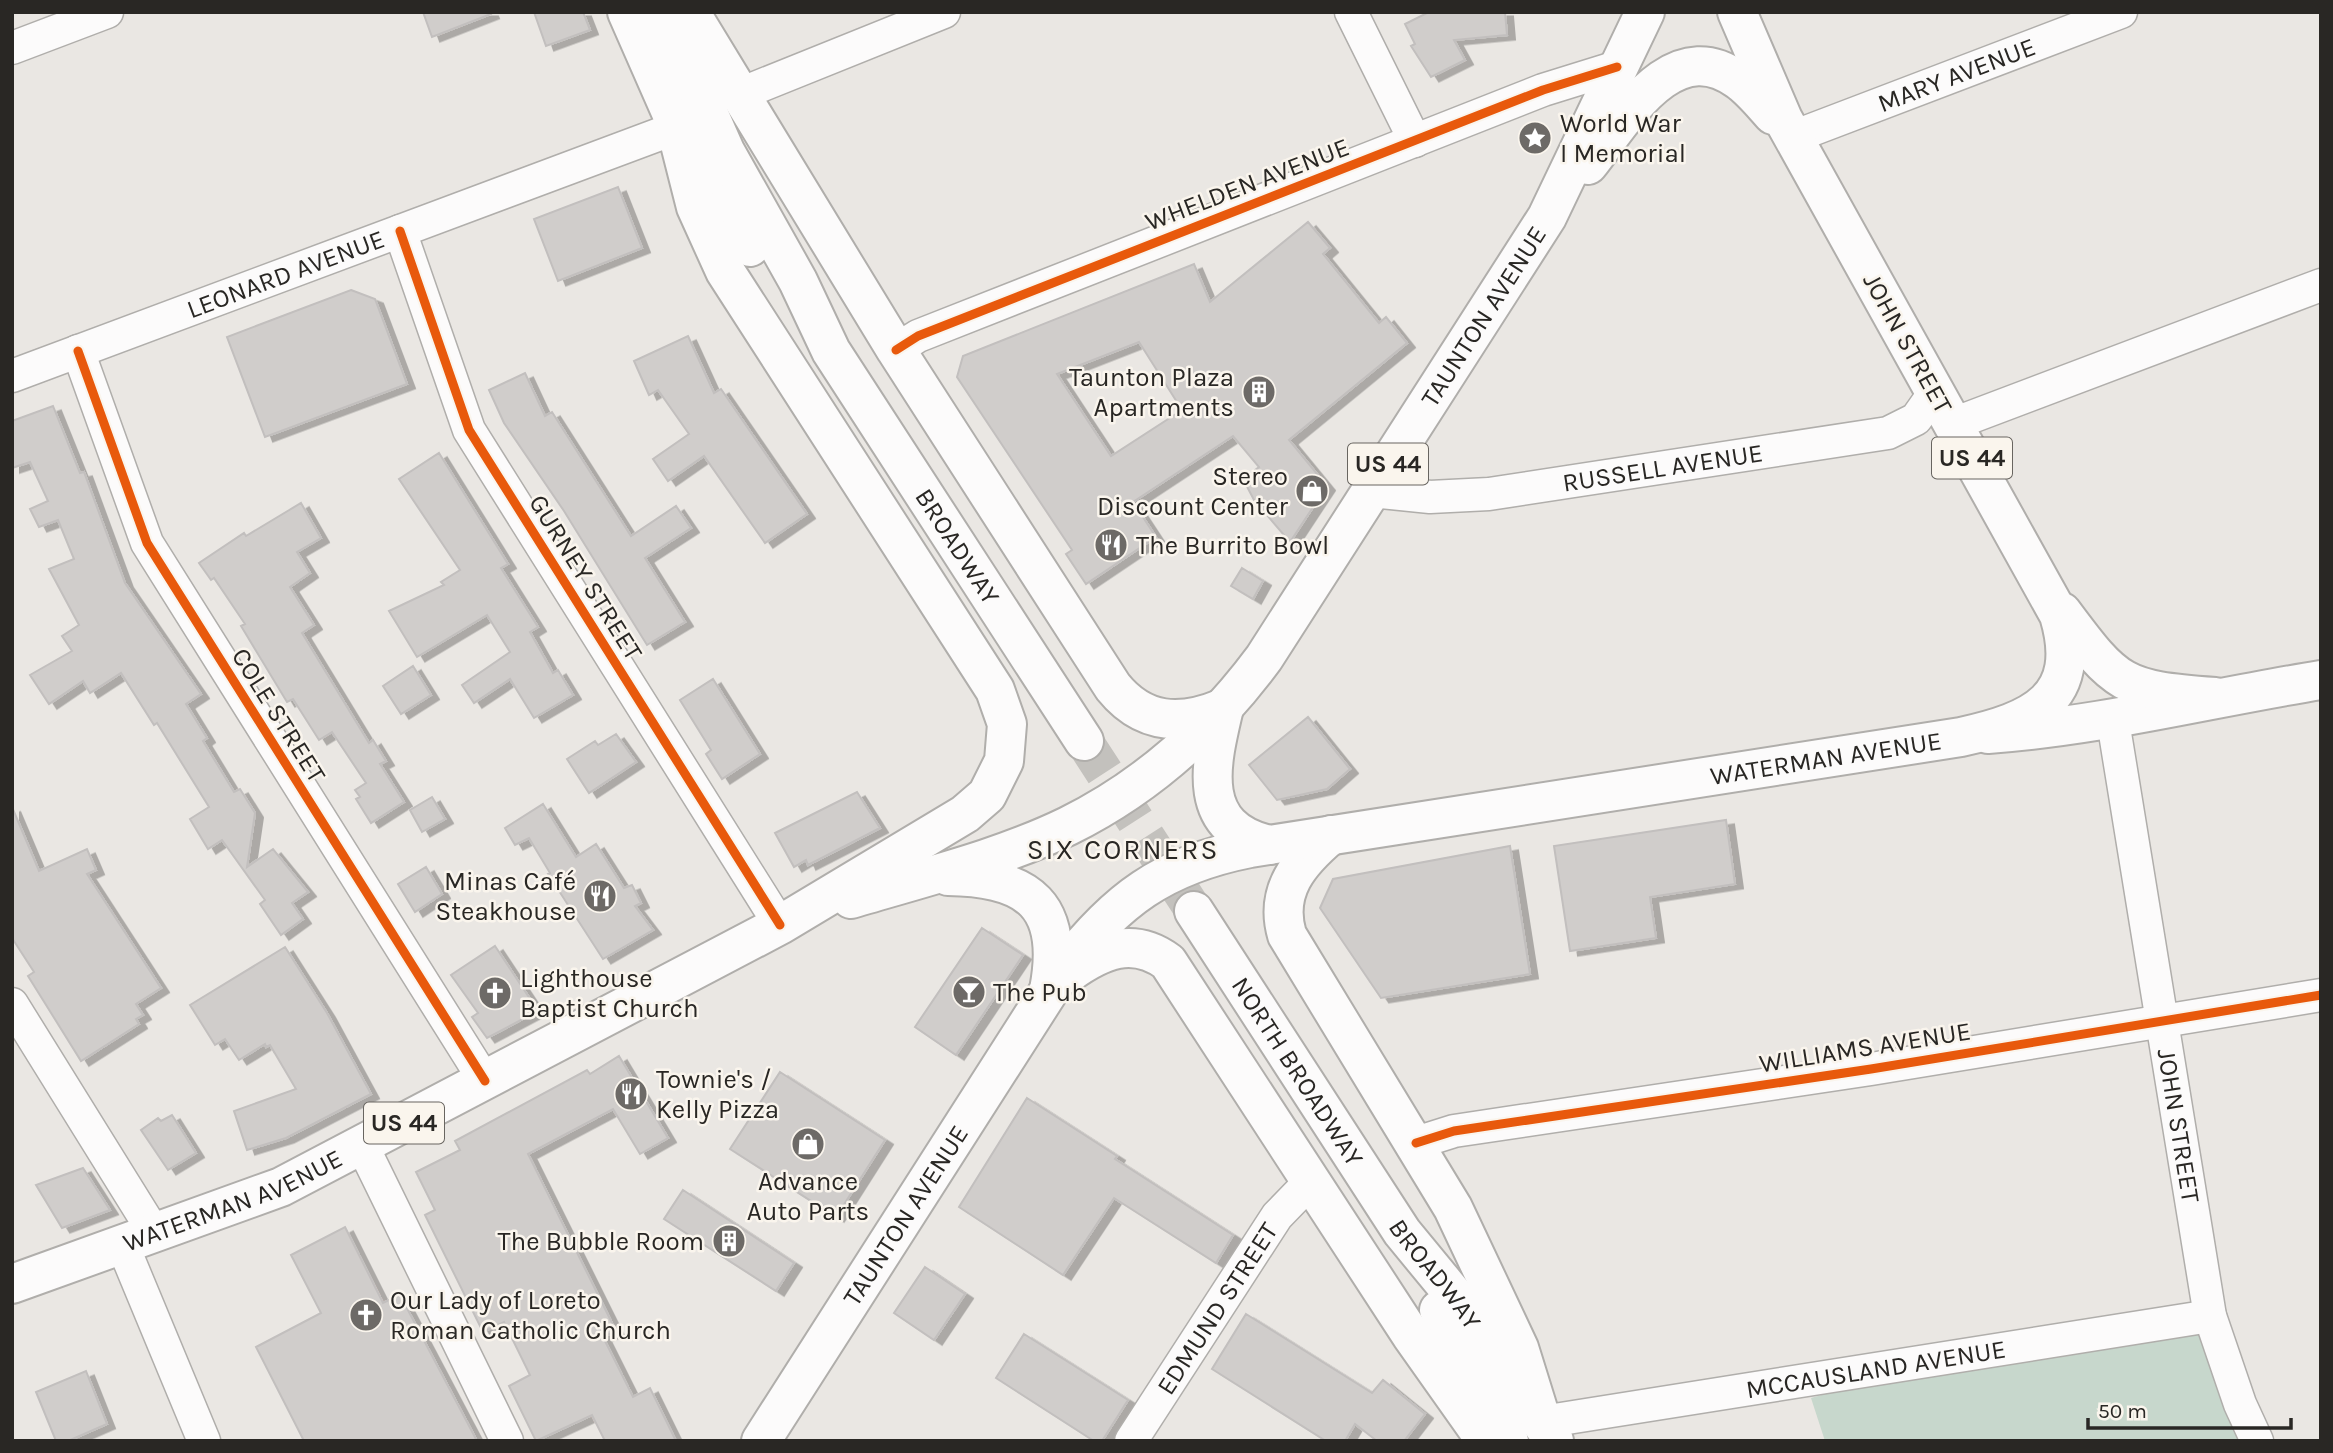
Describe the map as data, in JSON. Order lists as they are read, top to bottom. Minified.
{"streets":{"main road":["TAUNTON AVENUE","JOHN STREET","US 44","BROADWAY","WATERMAN AVENUE","NORTH BROADWAY"],"street":["MARY AVENUE","WHELDEN AVENUE","LEONARD AVENUE","RUSSELL AVENUE","GURNEY STREET","COLE STREET","WILLIAMS AVENUE","EDMUND STREET","MCCAUSLAND AVENUE"]},"crossings":[["MARY AVENUE","JOHN STREET"],["WHELDEN AVENUE","TAUNTON AVENUE"],["LEONARD AVENUE","BROADWAY"],["LEONARD AVENUE","GURNEY STREET"],["LEONARD AVENUE","COLE STREET"],["TAUNTON AVENUE","US 44"],["TAUNTON AVENUE","RUSSELL AVENUE"],["JOHN STREET","RUSSELL AVENUE"],["JOHN STREET","WATERMAN AVENUE"],["JOHN STREET","WILLIAMS AVENUE"],["JOHN STREET","MCCAUSLAND AVENUE"],["US 44","GURNEY STREET"],["US 44","WATERMAN AVENUE"],["BROADWAY","NORTH BROADWAY"],["BROADWAY","MCCAUSLAND AVENUE"],["GURNEY STREET","WATERMAN AVENUE"],["COLE STREET","WATERMAN AVENUE"]],"districts":["SIX CORNERS"],"places":{"place":["World War I Memorial"],"building":["Taunton Plaza Apartments","The Bubble Room"],"shop":["Stereo Discount Center","Advance Auto Parts"],"restaurant":["The Burrito Bowl","Minas Café Steakhouse","Townie's / Kelly Pizza"],"bar":["The Pub"],"church":["Lighthouse Baptist Church","Our Lady of Loreto Roman Catholic Church"]},"scale_bar":"50 m"}
